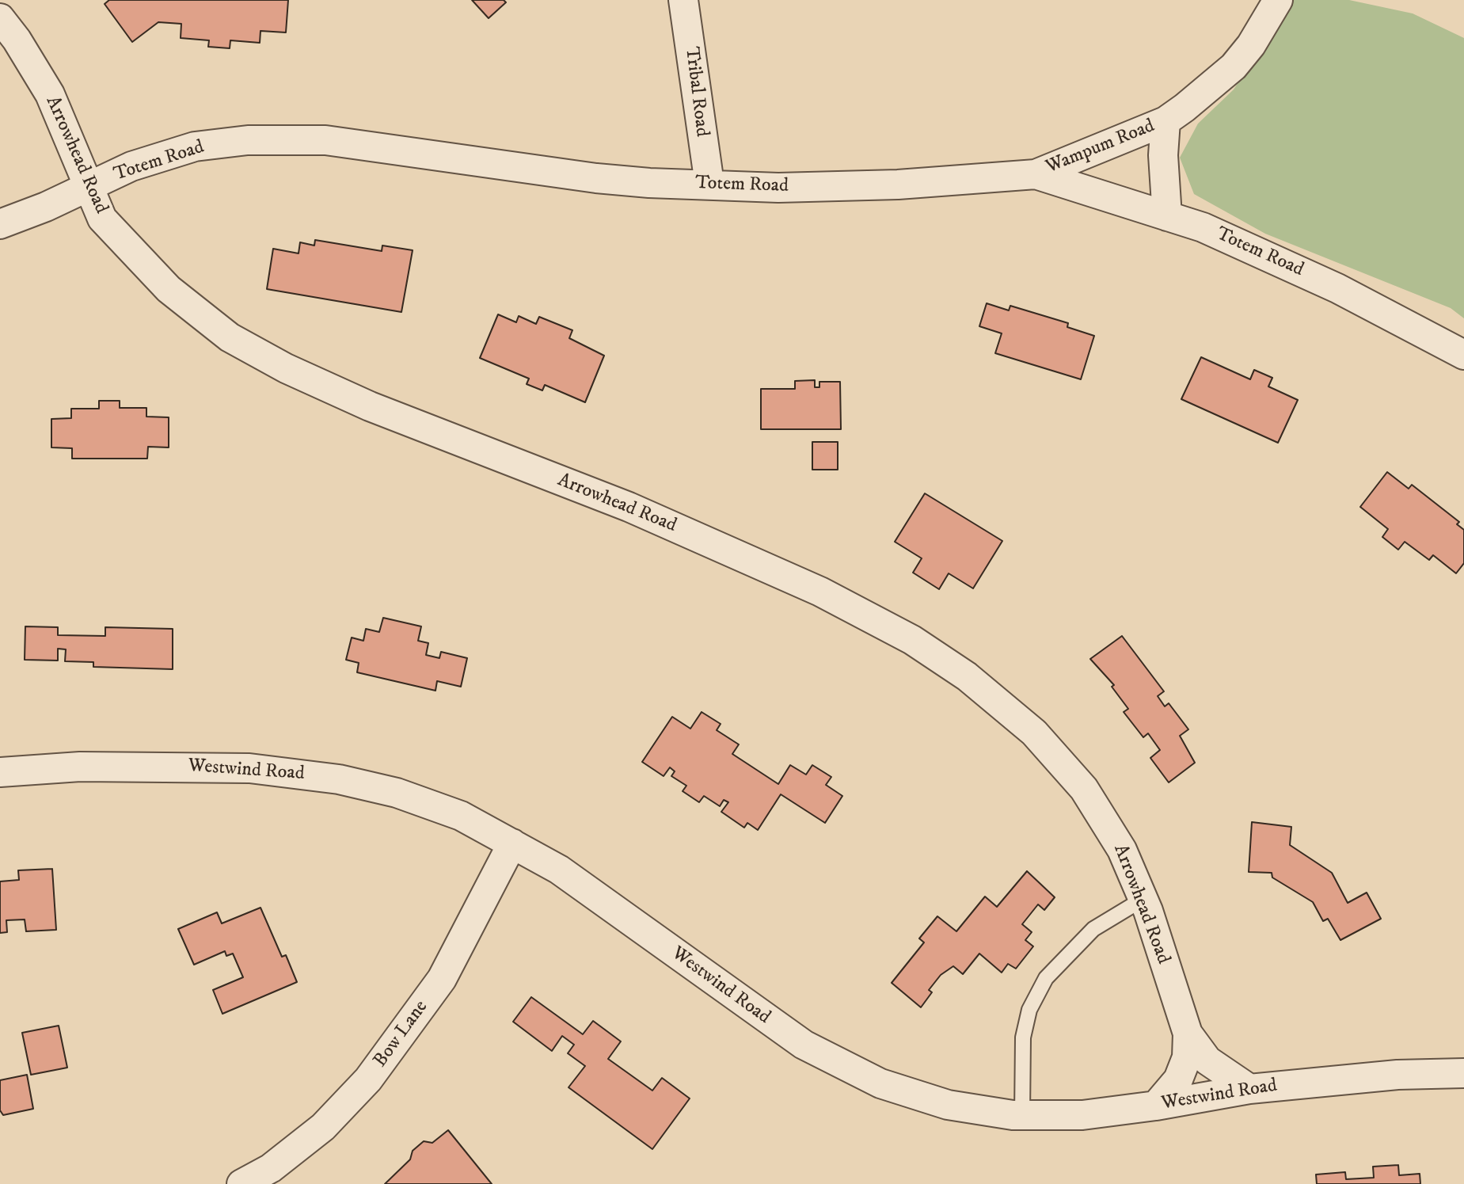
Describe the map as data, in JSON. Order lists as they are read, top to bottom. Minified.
{"streets":{"street":["Tribal Road","Wampum Road","Arrowhead Road","Totem Road","Westwind Road","Bow Lane"]},"crossings":[["Tribal Road","Totem Road"],["Wampum Road","Totem Road"],["Arrowhead Road","Totem Road"],["Arrowhead Road","Westwind Road"],["Westwind Road","Bow Lane"]]}
